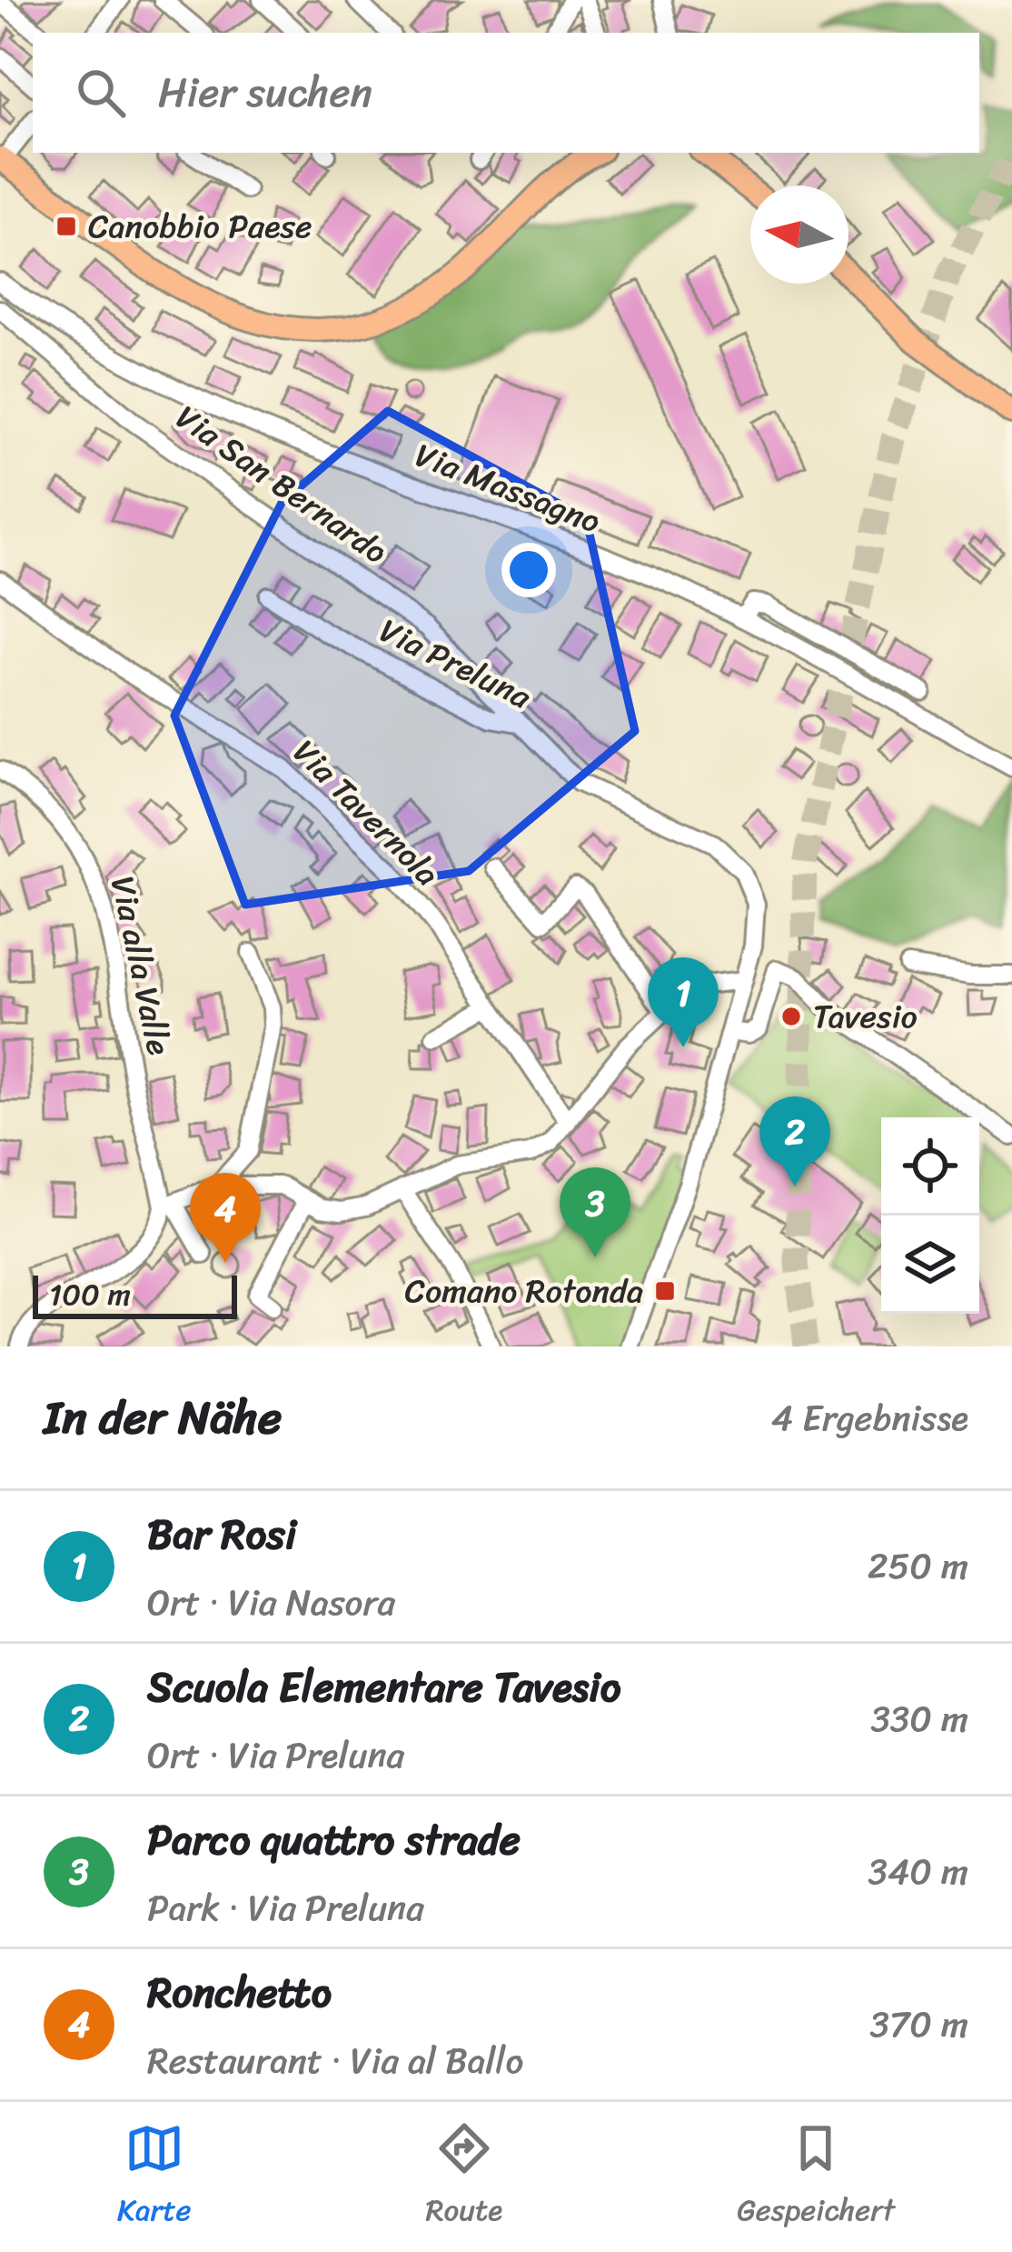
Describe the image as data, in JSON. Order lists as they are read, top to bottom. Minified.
{"streets":{"street":["Via San Bernardo","Via Massagno","Via Preluna","Via Tavernola","Via alla Valle"]},"crossings":[["Via San Bernardo","Via Preluna"]],"places":{"transit":["Canobbio Paese","Comano Rotonda"],"other":["Tavesio"]},"scale_bar":"100 m","north":"left","page":{"search":"Hier suchen","pins":["1","2","3","4"],"scale":"100 m","heading":["In der Nähe","4 Ergebnisse"],"list":[{"mark":"1","name":"Bar Rosi","note":"Ort · Via Nasora","value":"250 m"},{"mark":"2","name":"Scuola Elementare Tavesio","note":"Ort · Via Preluna","value":"330 m"},{"mark":"3","name":"Parco quattro strade","note":"Park · Via Preluna","value":"340 m"},{"mark":"4","name":"Ronchetto","note":"Restaurant · Via al Ballo","value":"370 m"}],"nav":["Karte","Route","Gespeichert"]}}
